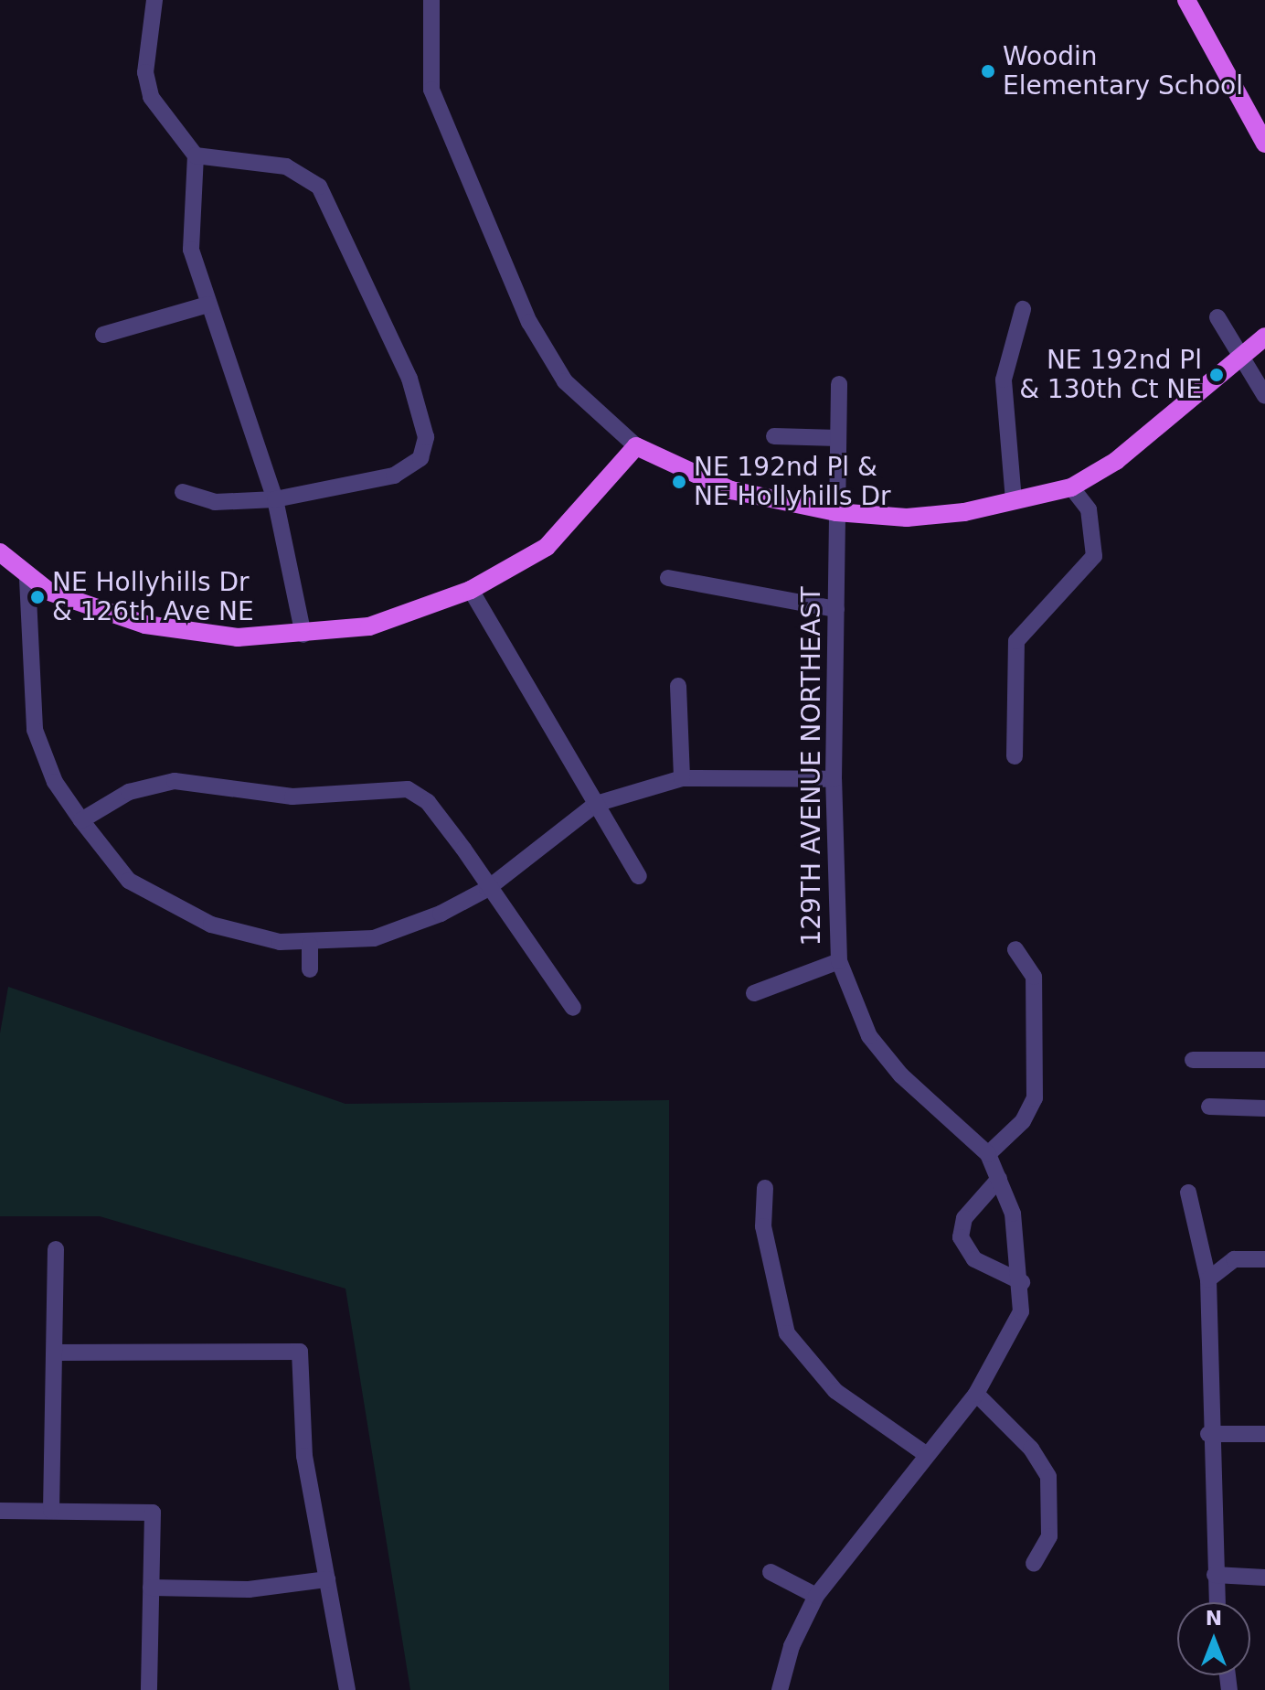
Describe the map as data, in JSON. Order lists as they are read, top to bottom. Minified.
{"streets":{"street":["129TH AVENUE NORTHEAST"]},"places":["Woodin Elementary School","NE 192nd Pl & 130th Ct NE","NE 192nd Pl & NE Hollyhills Dr","NE Hollyhills Dr & 126th Ave NE"],"north":"top"}
